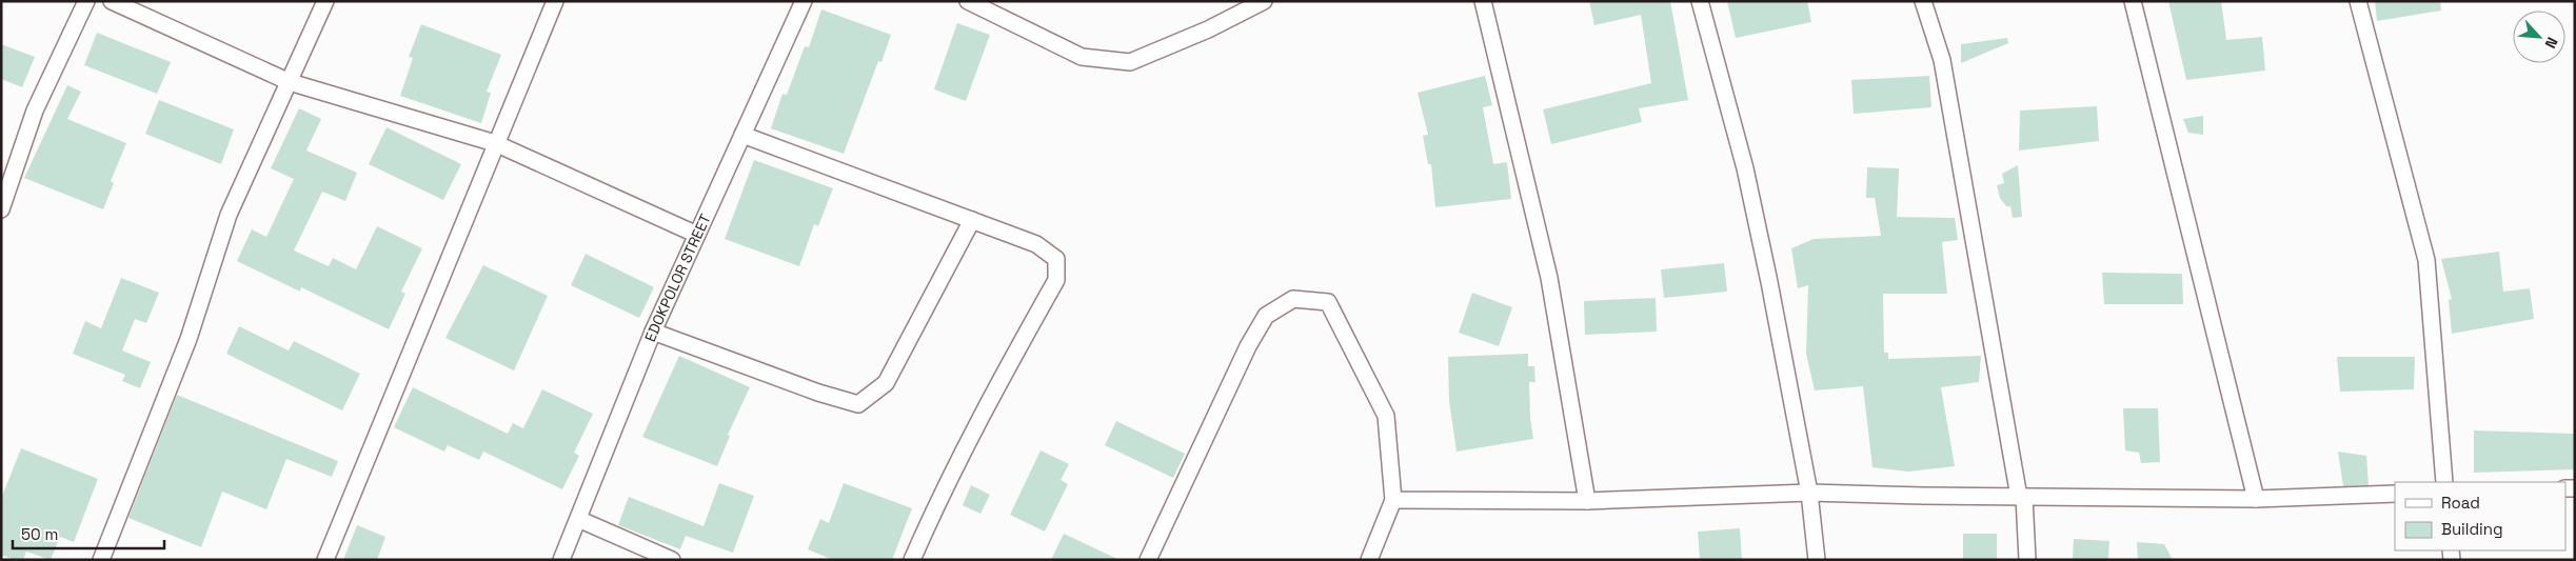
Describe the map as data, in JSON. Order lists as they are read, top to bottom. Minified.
{"streets":{"street":["EDOKPOLOR STREET"]},"legend":["Road","Building"],"scale_bar":"50 m","north":"bottom right"}
